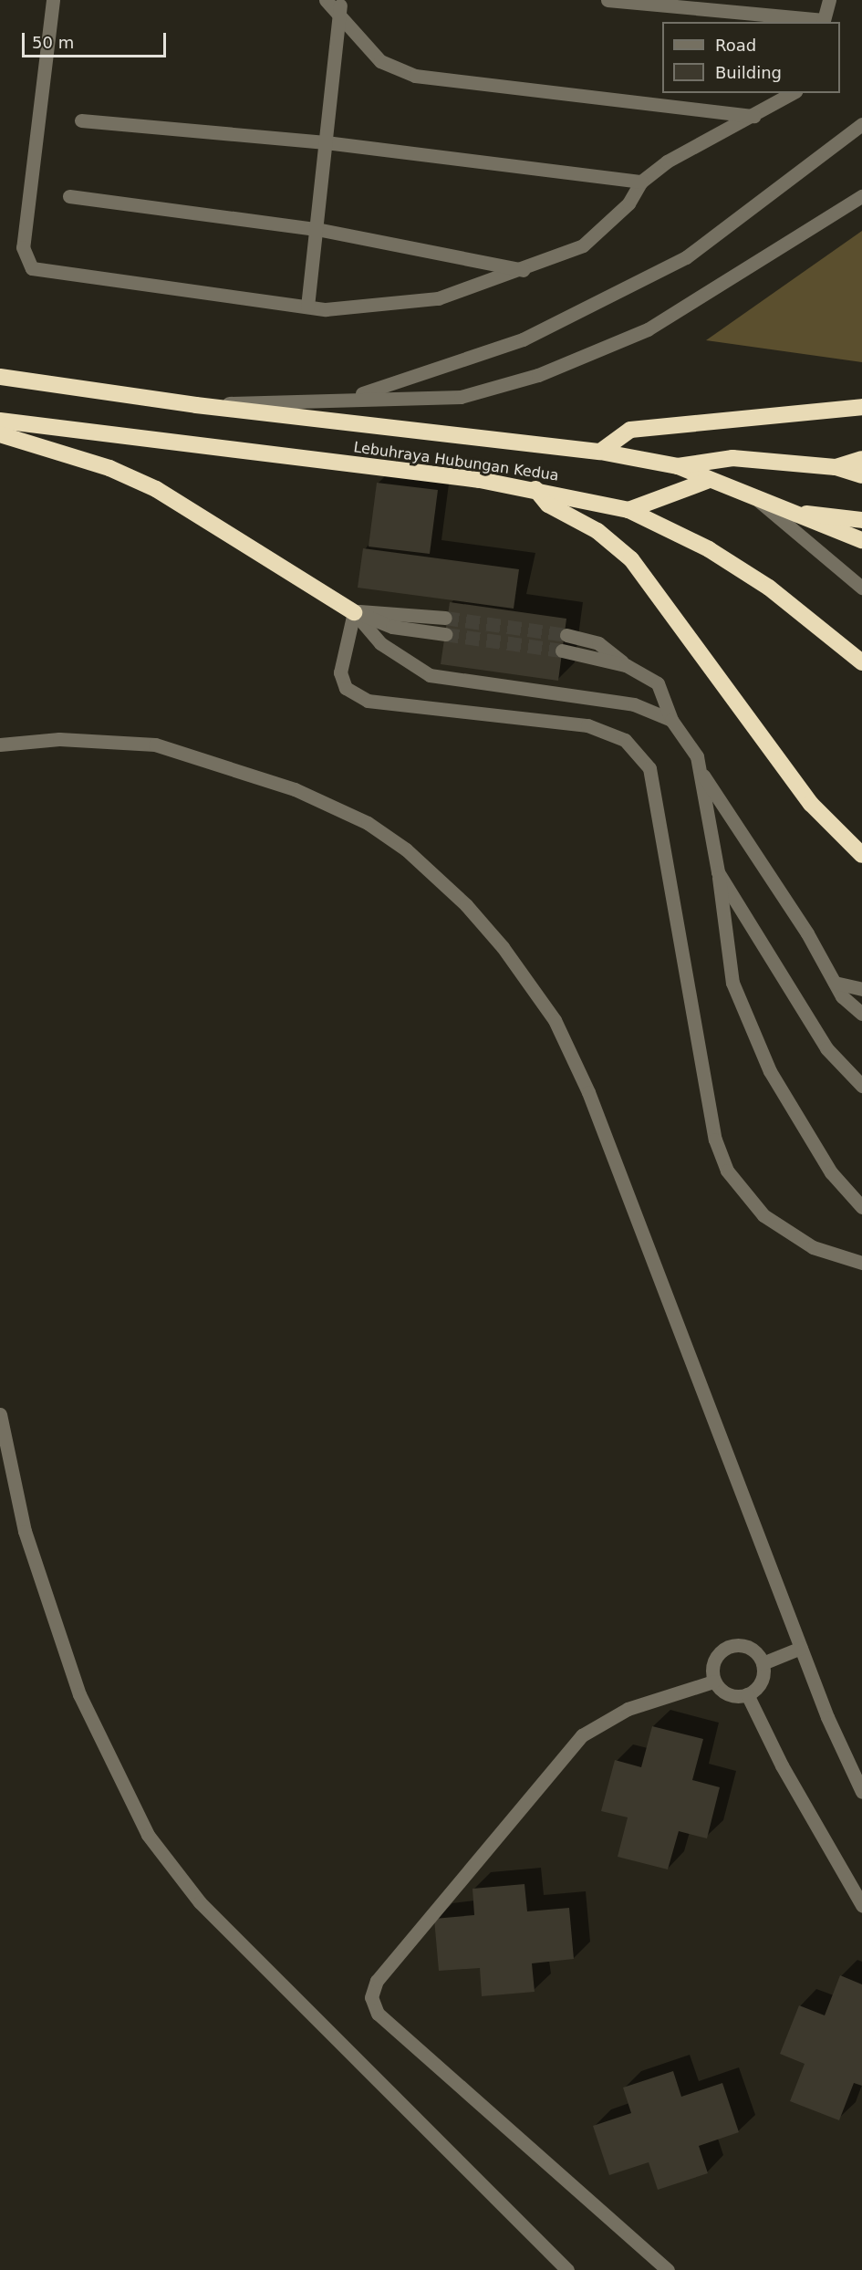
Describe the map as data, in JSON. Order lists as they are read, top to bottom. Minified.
{"streets":{"highway":["Lebuhraya Hubungan Kedua"]},"legend":["Road","Building"],"scale_bar":"50 m"}
